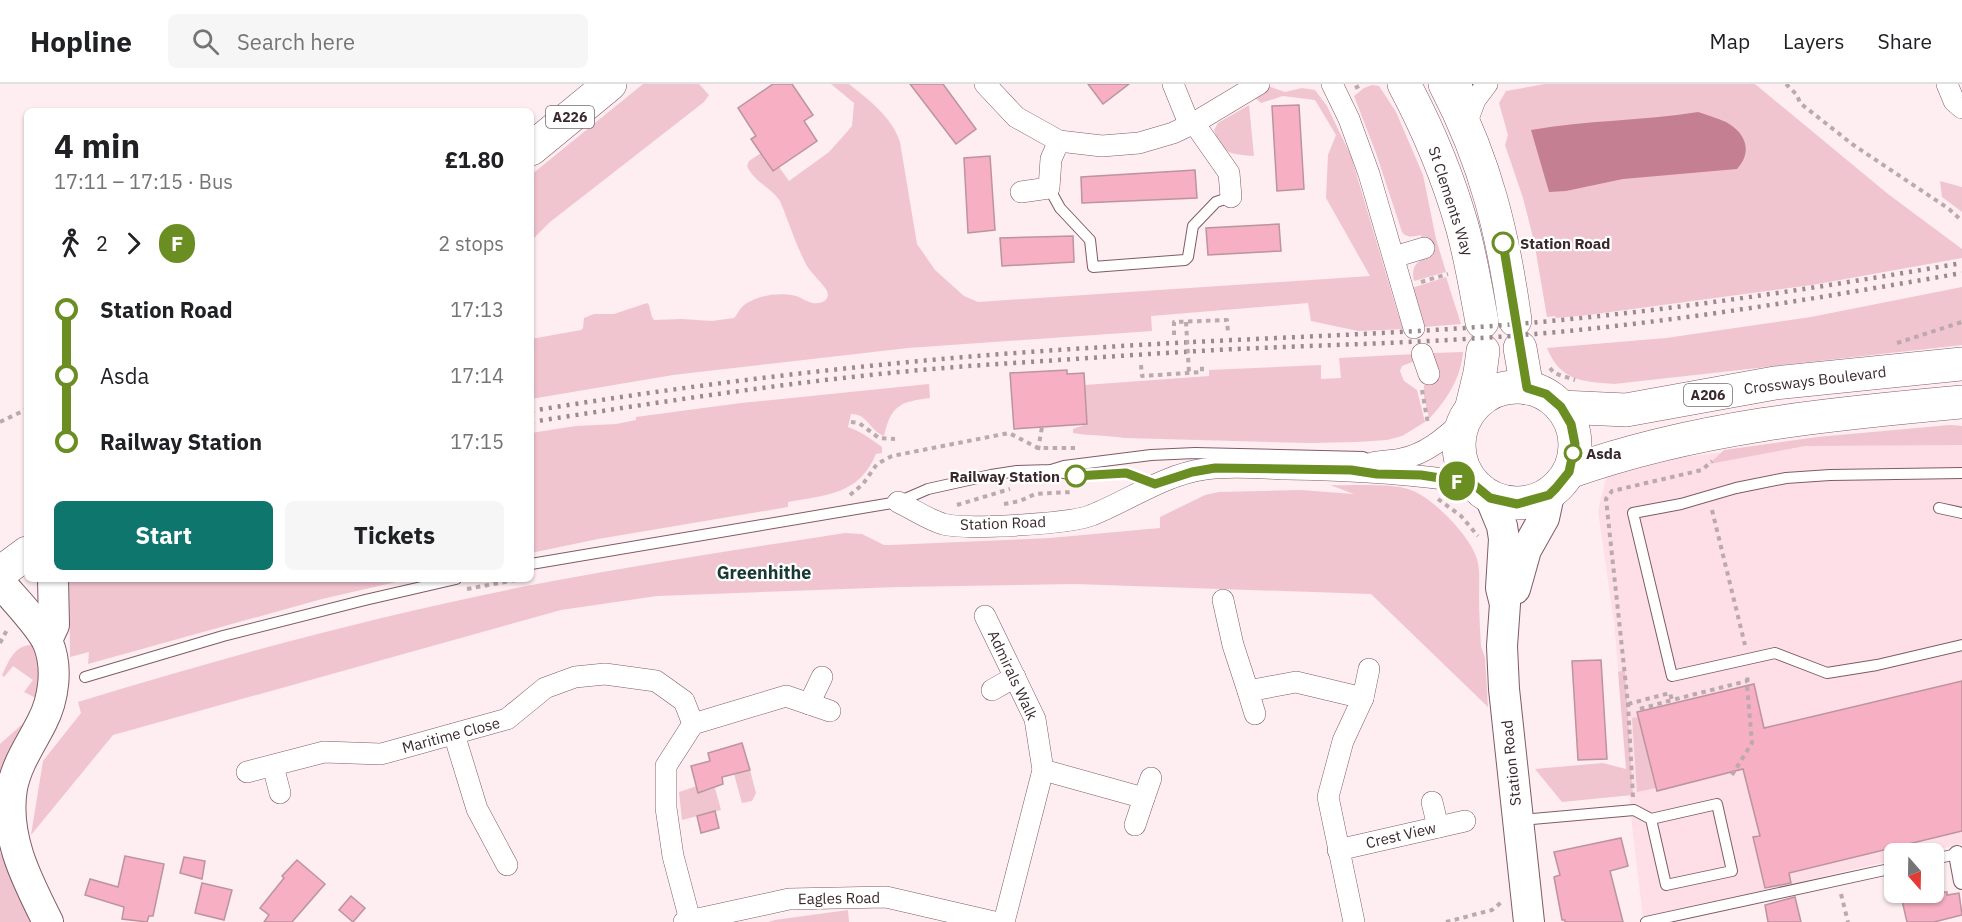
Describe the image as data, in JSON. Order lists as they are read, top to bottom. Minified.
{"streets":{"main road":["A226","St Clements Way","Crossways Boulevard","A206","Station Road"],"street":["Admirals Walk","Maritime Close","Crest View","Eagles Road"]},"crossings":[["St Clements Way","Crossways Boulevard"],["St Clements Way","Station Road"],["Crossways Boulevard","Station Road"]],"districts":["Greenhithe"],"places":["Station Road","Asda","Railway Station"],"lines":["bus line F"],"north":"bottom","page":{"header":"Hopline","search":"Search here","nav":["Map","Layers","Share"],"on_map":"F","heading":["4 min","17:11 – 17:15 · Bus","£1.80"],"legs":["2","F","2 stops"],"list":[{"name":"Station Road","value":"17:13"},{"name":"Asda","value":"17:14"},{"name":"Railway Station","value":"17:15"}],"buttons":["Start","Tickets"]}}
